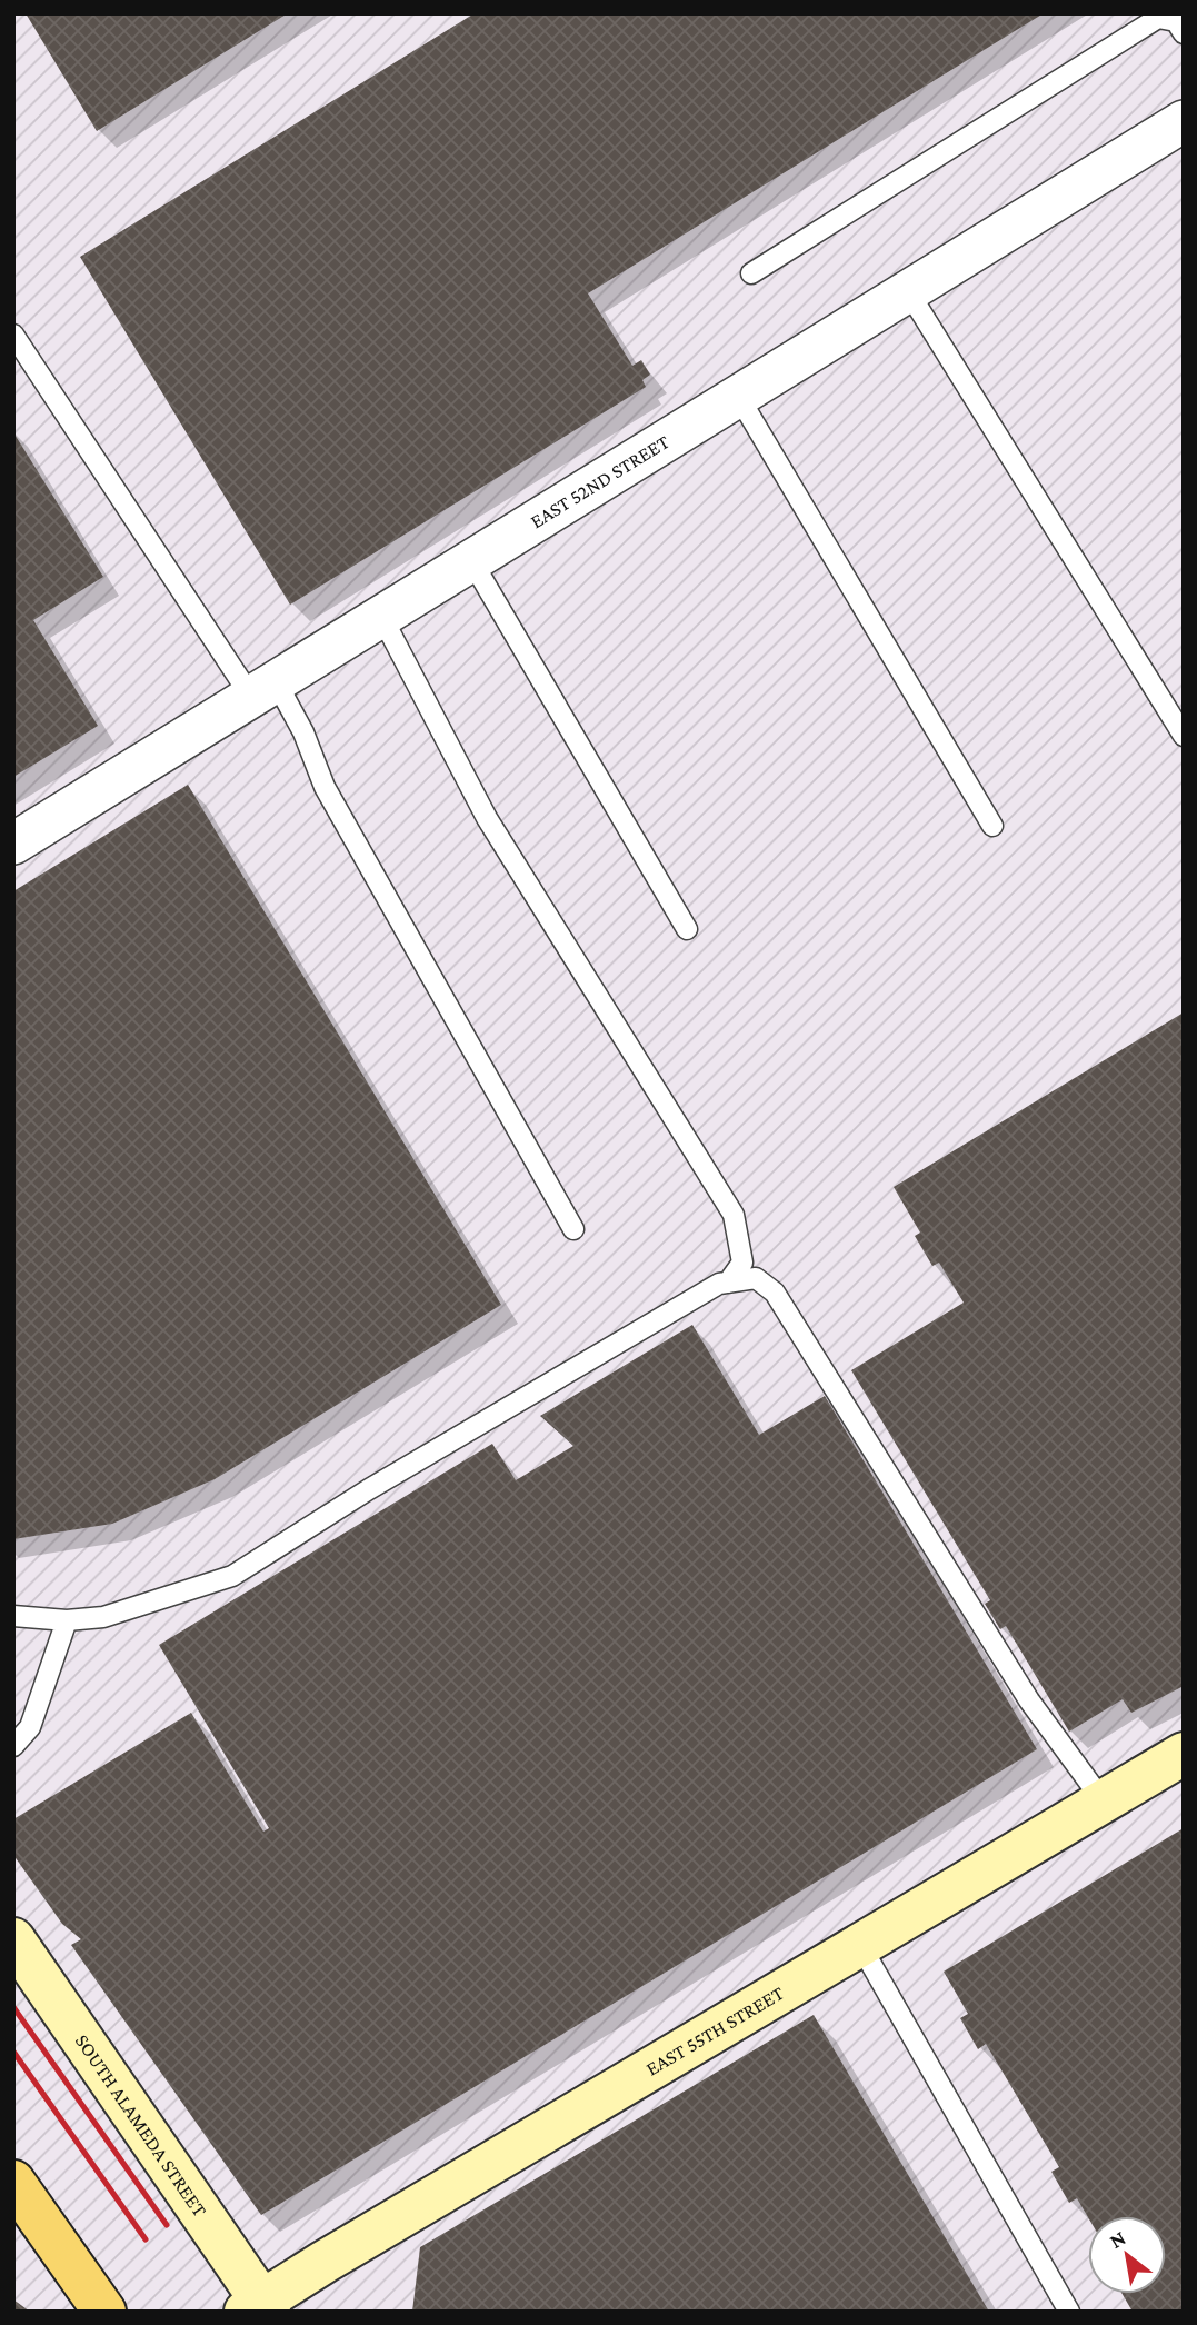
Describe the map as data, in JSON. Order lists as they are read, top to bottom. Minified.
{"streets":{"street":["EAST 52ND STREET","EAST 55TH STREET","SOUTH ALAMEDA STREET"]},"crossings":[["EAST 55TH STREET","SOUTH ALAMEDA STREET"]],"north":"top left"}
